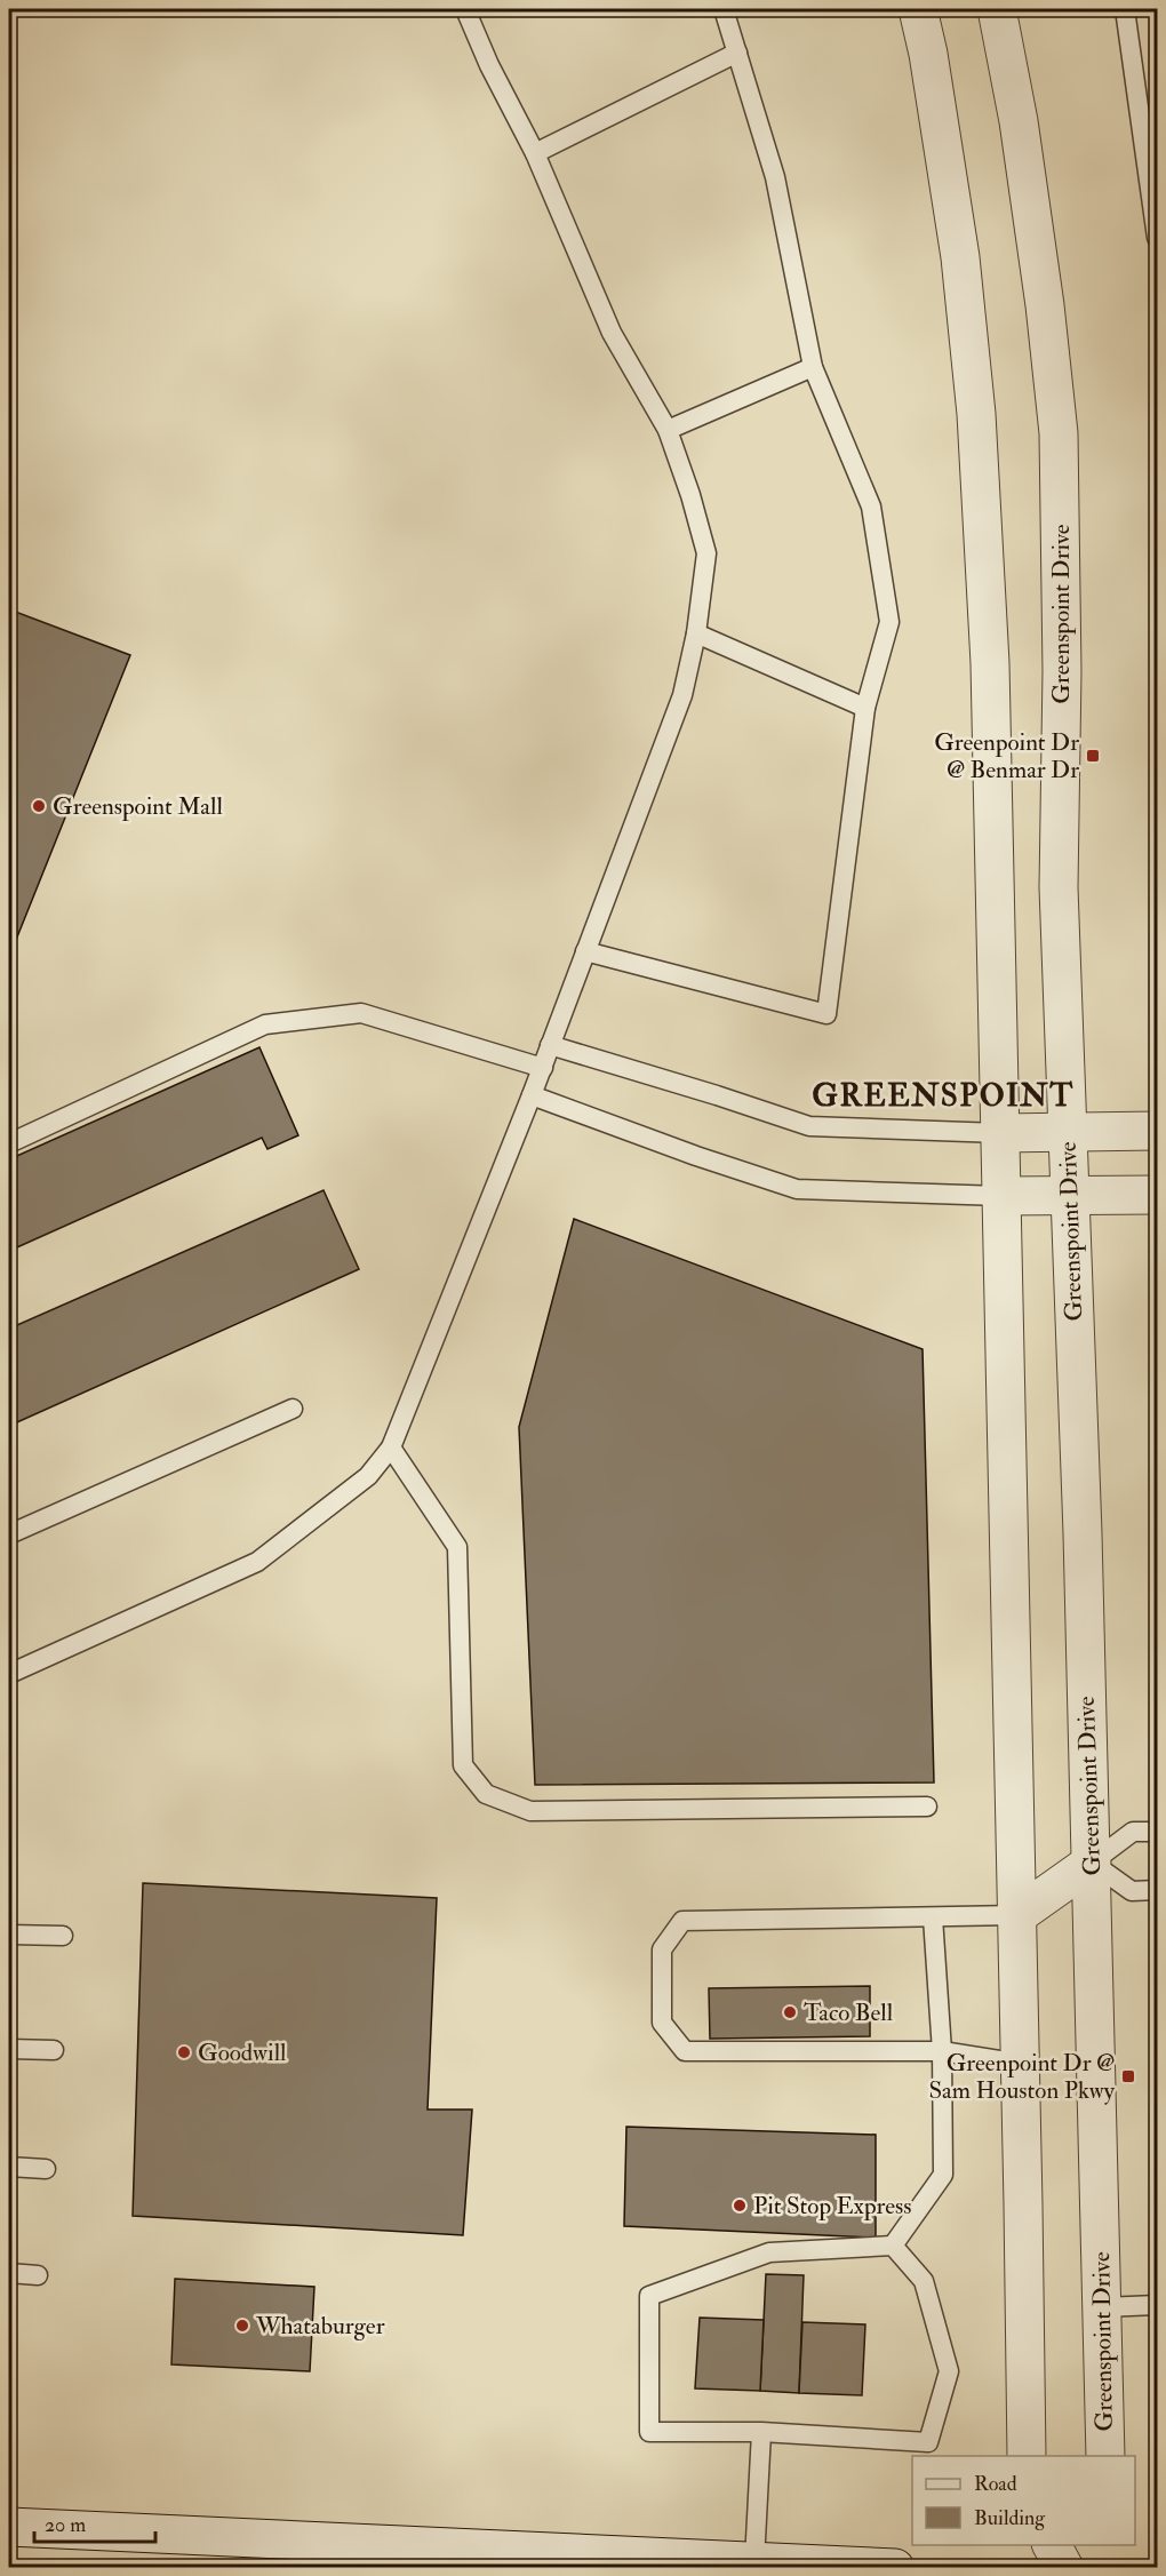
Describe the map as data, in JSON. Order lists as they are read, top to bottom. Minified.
{"streets":{"street":["Greenspoint Drive"]},"districts":["GREENSPOINT"],"places":{"transit":["Greenpoint Dr @ Benmar Dr","Greenpoint Dr @ Sam Houston Pkwy"],"other":["Greenspoint Mall","Taco Bell","Goodwill","Pit Stop Express","Whataburger"]},"legend":["Road","Building"],"scale_bar":"20 m"}
